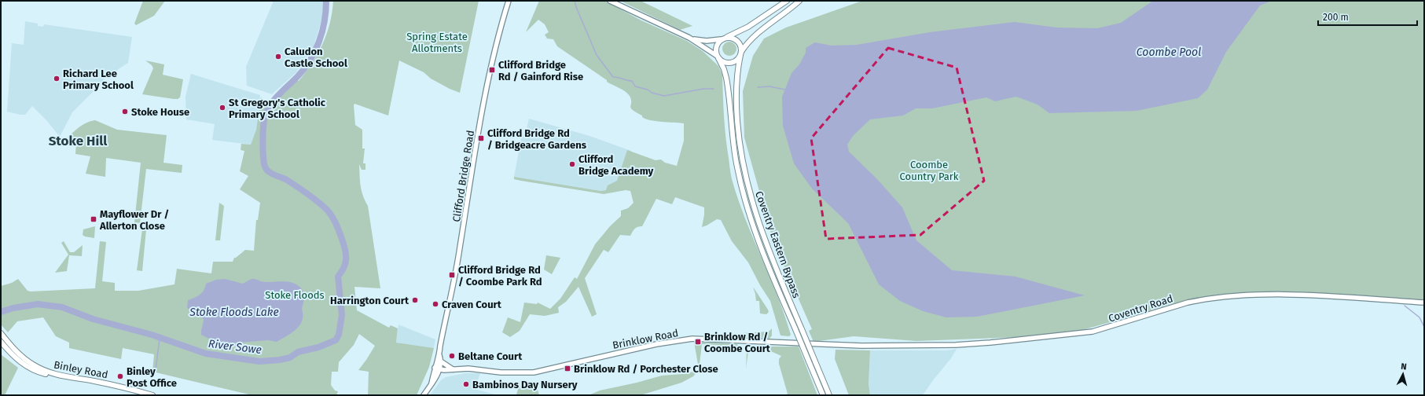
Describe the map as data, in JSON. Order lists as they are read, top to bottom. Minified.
{"streets":{"main road":["Clifford Bridge Road","Coventry Eastern Bypass","Coventry Road","Brinklow Road","Binley Road"]},"crossings":[["Clifford Bridge Road","Brinklow Road"],["Coventry Road","Brinklow Road"]],"districts":["Stoke Hill"],"water":["Coombe Pool","Stoke Floods Lake","River Sowe"],"parks":["Spring Estate Allotments","Coombe Country Park","Stoke Floods"],"places":{"other":["Caludon Castle School","Richard Lee Primary School","St Gregory's Catholic Primary School","Stoke House","Clifford Bridge Academy","Harrington Court","Craven Court","Beltane Court","Binley Post Office","Bambinos Day Nursery"],"transit":["Clifford Bridge Rd / Gainford Rise","Clifford Bridge Rd / Bridgeacre Gardens","Mayflower Dr / Allerton Close","Clifford Bridge Rd / Coombe Park Rd","Brinklow Rd / Coombe Court","Brinklow Rd / Porchester Close"]},"scale_bar":"200 m","north":"top"}
